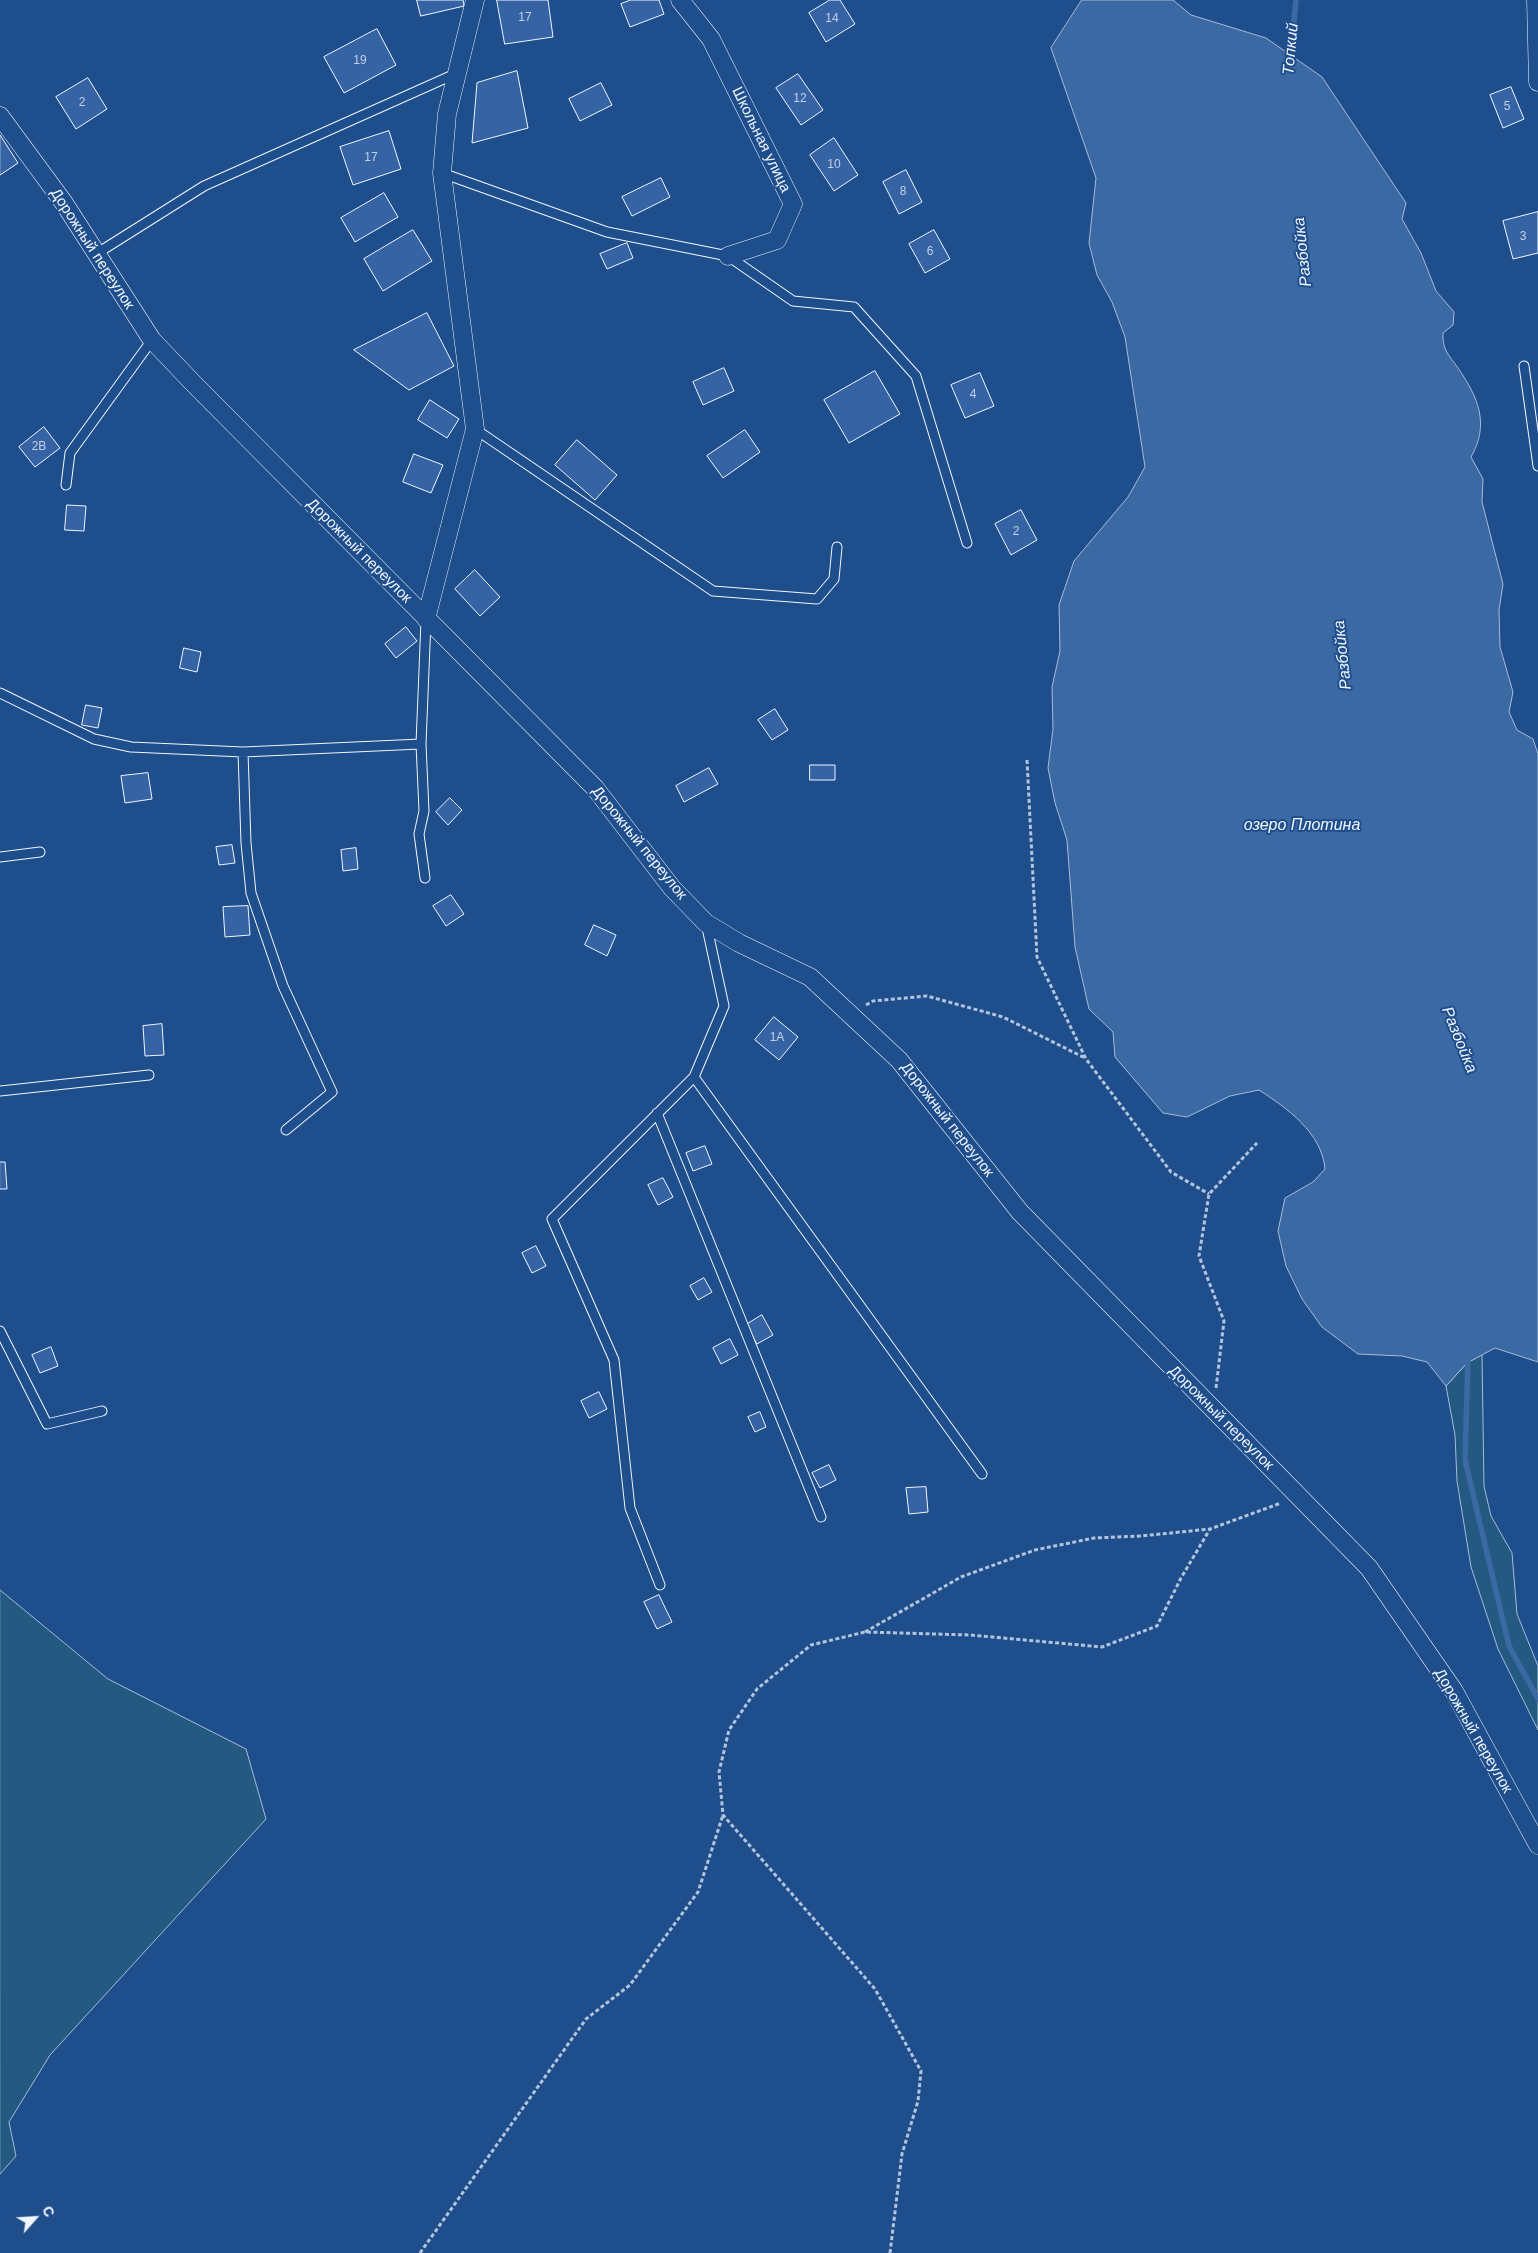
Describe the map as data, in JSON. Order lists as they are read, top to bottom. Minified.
{"streets":{"street":["Школьная улица","Дорожный переулок"]},"water":["Топкий","Разбойка","озеро Плотина"],"house_numbers":["17","14","19","12","2","5","17","10","8","3","6","4","2В","2","1А"],"north":"top right"}
